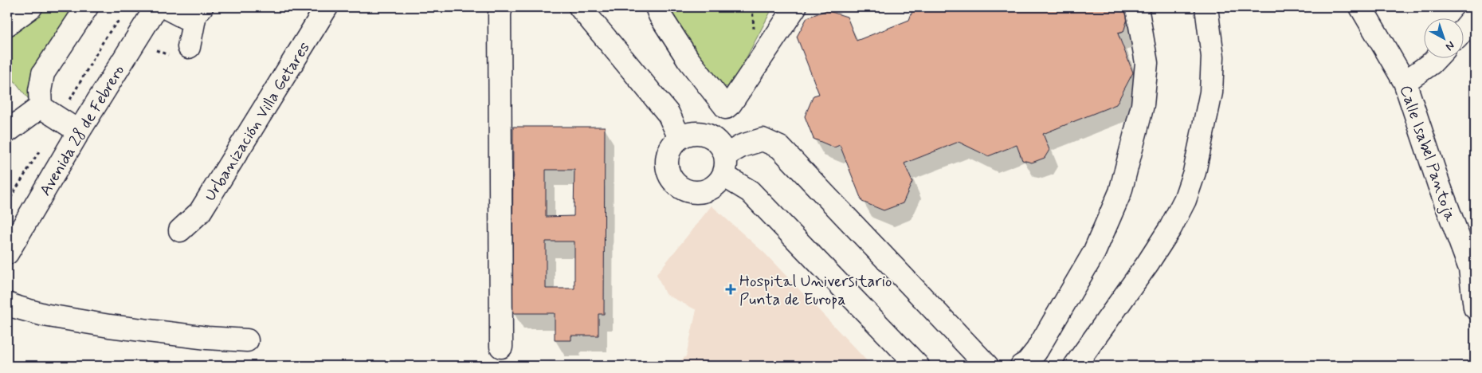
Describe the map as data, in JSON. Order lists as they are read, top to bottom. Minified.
{"streets":{"street":["Urbanización Villa Getares","Avenida 28 de Febrero","Calle Isabel Pantoja"]},"places":{"health":["Hospital Universitario Punta de Europa"]},"north":"bottom right"}
